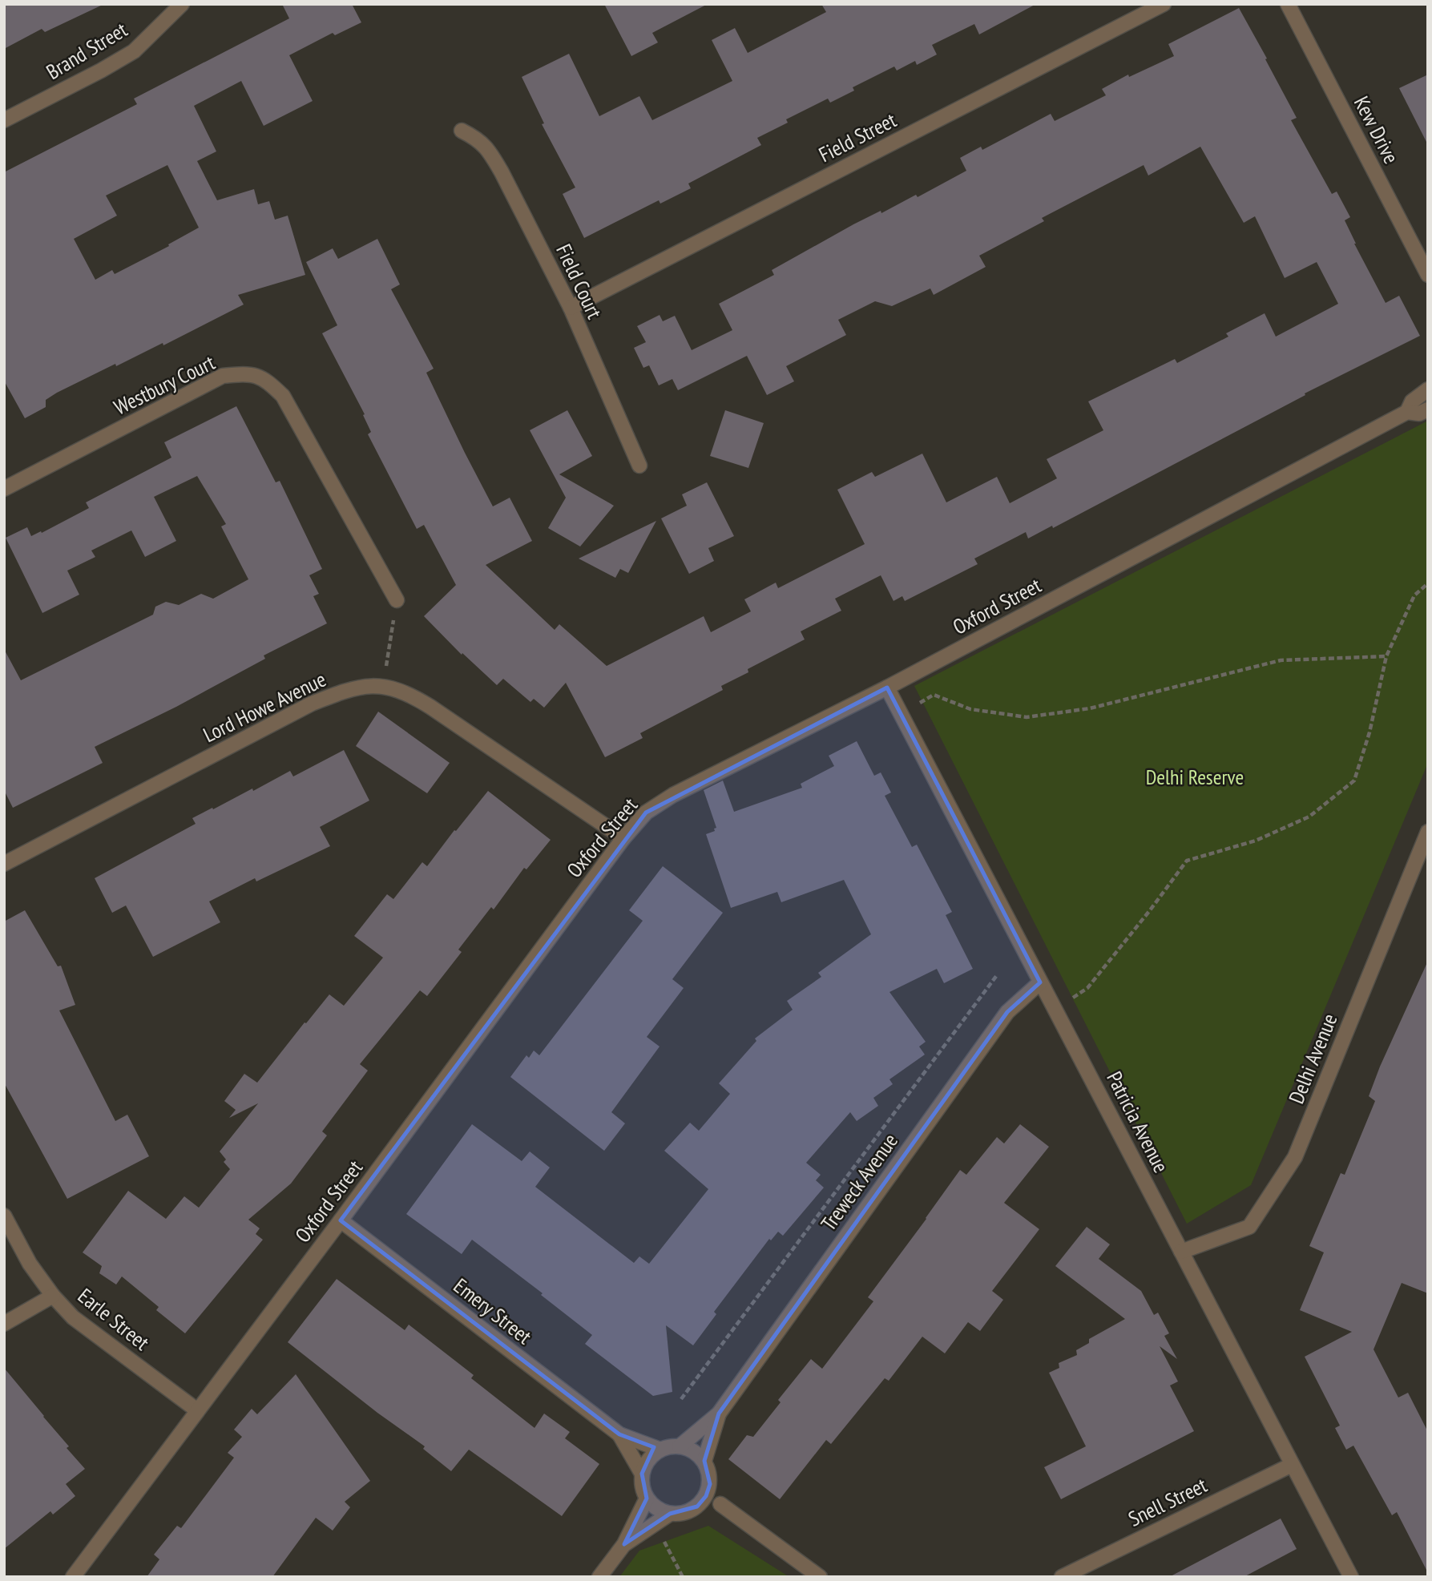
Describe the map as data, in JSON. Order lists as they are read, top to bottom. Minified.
{"streets":{"street":["Brand Street","Kew Drive","Field Street","Field Court","Westbury Court","Oxford Street","Lord Howe Avenue","Delhi Avenue","Patricia Avenue","Treweck Avenue","Emery Street","Earle Street","Snell Street"]},"crossings":[["Field Street","Field Court"],["Oxford Street","Lord Howe Avenue"],["Oxford Street","Patricia Avenue"],["Oxford Street","Emery Street"],["Oxford Street","Earle Street"],["Delhi Avenue","Patricia Avenue"],["Patricia Avenue","Treweck Avenue"],["Patricia Avenue","Snell Street"],["Treweck Avenue","Emery Street"]],"parks":["Delhi Reserve"]}
